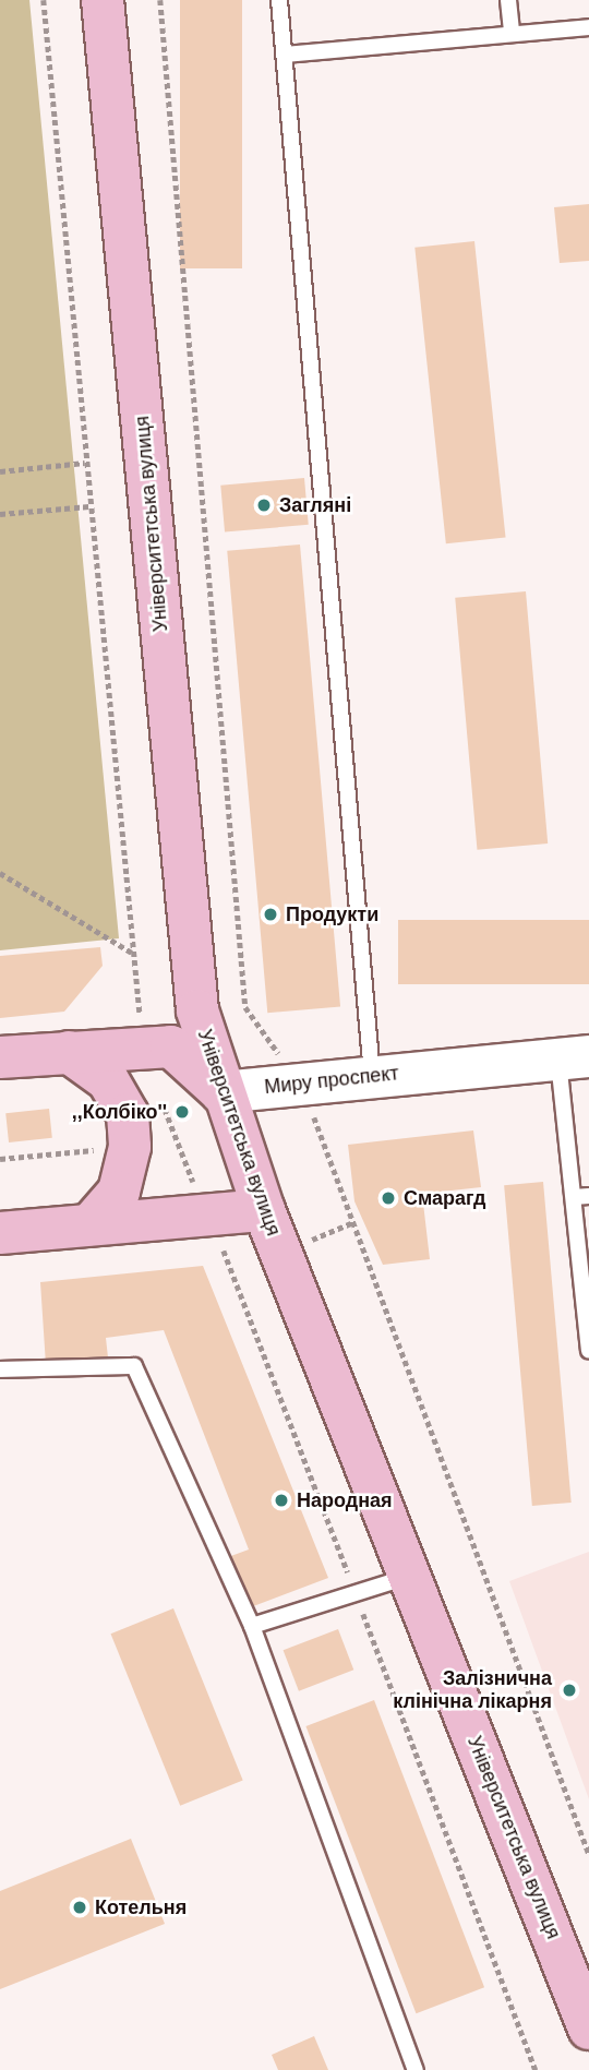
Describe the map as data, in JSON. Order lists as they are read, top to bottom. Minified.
{"streets":{"main road":["Університетська вулиця"],"street":["Миру проспект"]},"crossings":[["Університетська вулиця","Миру проспект"]],"places":["Загляні","Продукти",",,Колбіко''","Смарагд","Народная","Залізнична клінічна лікарня","Котельня"]}
